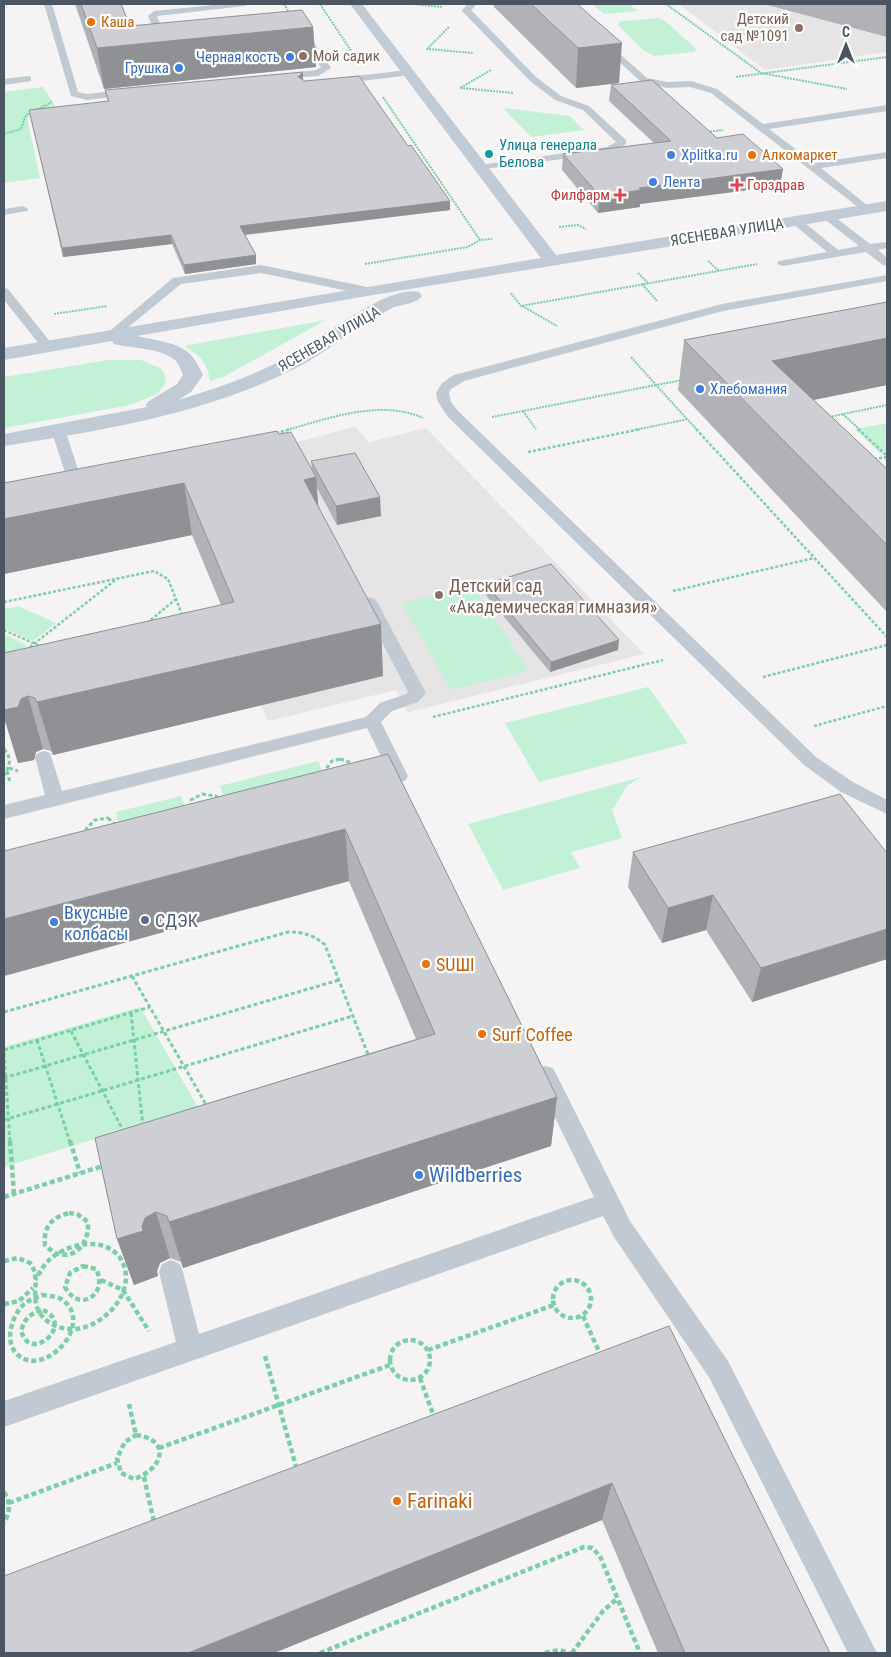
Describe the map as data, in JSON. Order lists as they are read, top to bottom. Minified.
{"streets":{"main road":["ЯСЕНЕВАЯ УЛИЦА"]},"places":{"other":["Каша","Детский сад №1091","Мой садик","Черная кость","Грушка","Улица генерала Белова","Xplitka.ru","Алкомаркет","Лента","Хлебомания","Детский сад «Академическая гимназия»","СДЭК","Вкусные колбасы","SUШI","Surf Coffee","Wildberries","Farinaki"],"health":["Горздрав","Филфарм"]},"north":"top"}
